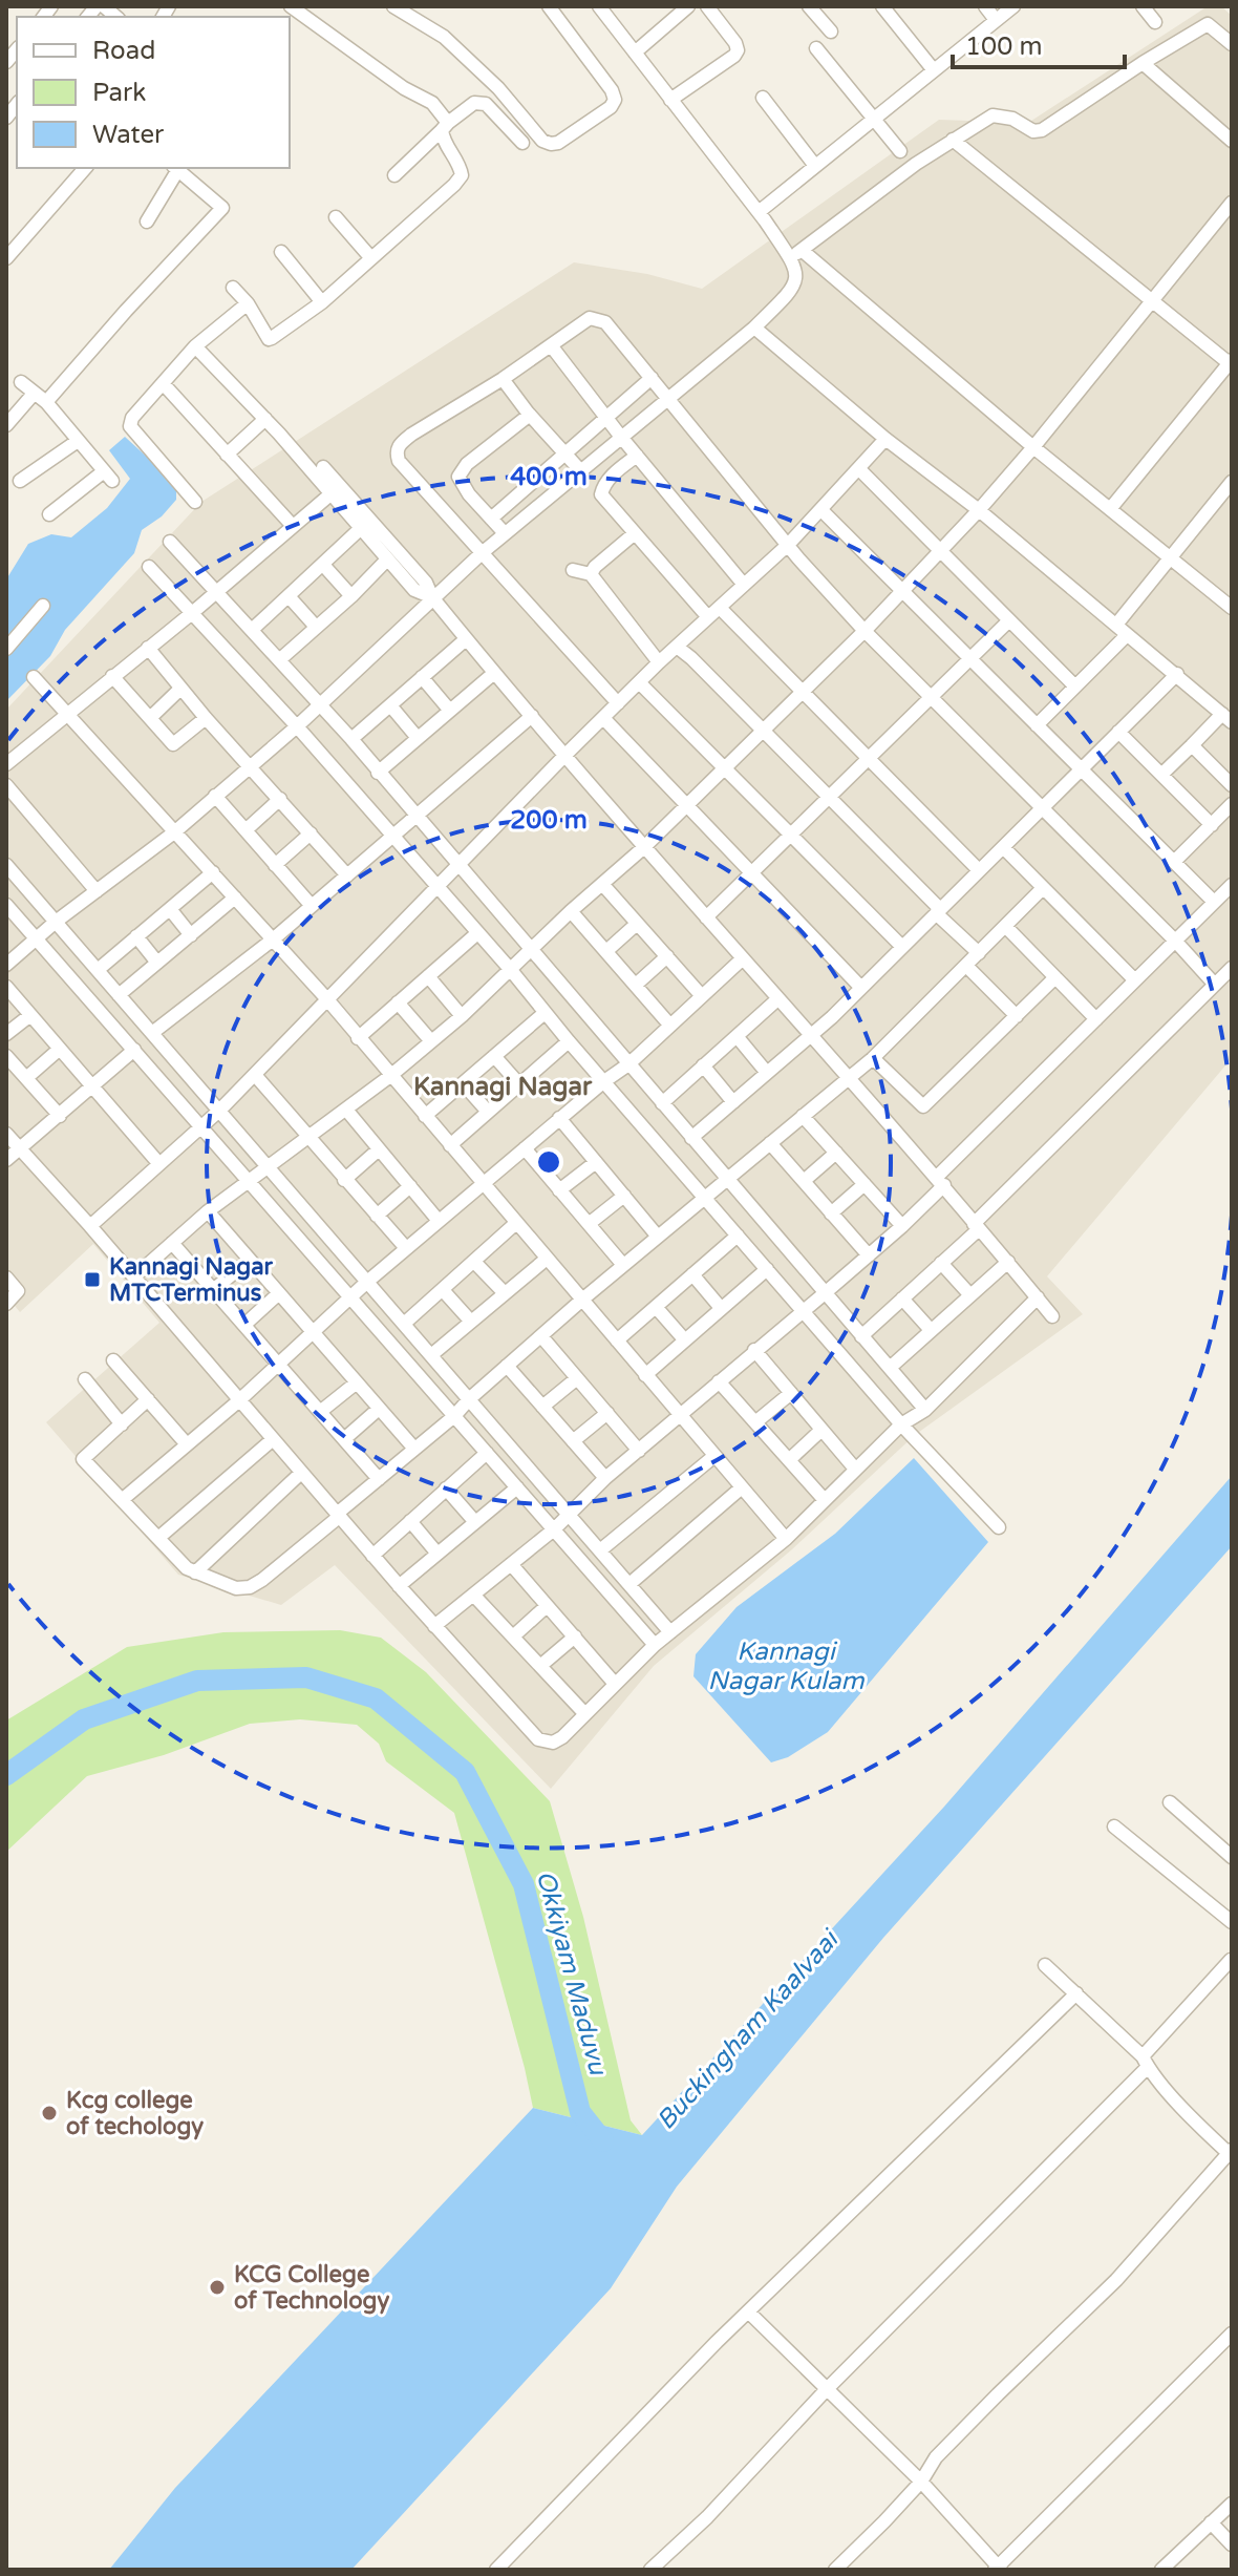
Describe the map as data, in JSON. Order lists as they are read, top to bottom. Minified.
{"districts":["Kannagi Nagar"],"water":["Kannagi Nagar Kulam","Okkiyam Maduvu","Buckingham Kaalvaai"],"places":{"transit":["Kannagi Nagar MTCTerminus"],"other":["Kcg college of techology","KCG College of Technology"]},"legend":["Road","Park","Water"],"scale_bar":"100 m","rings":["400 m","200 m"]}
